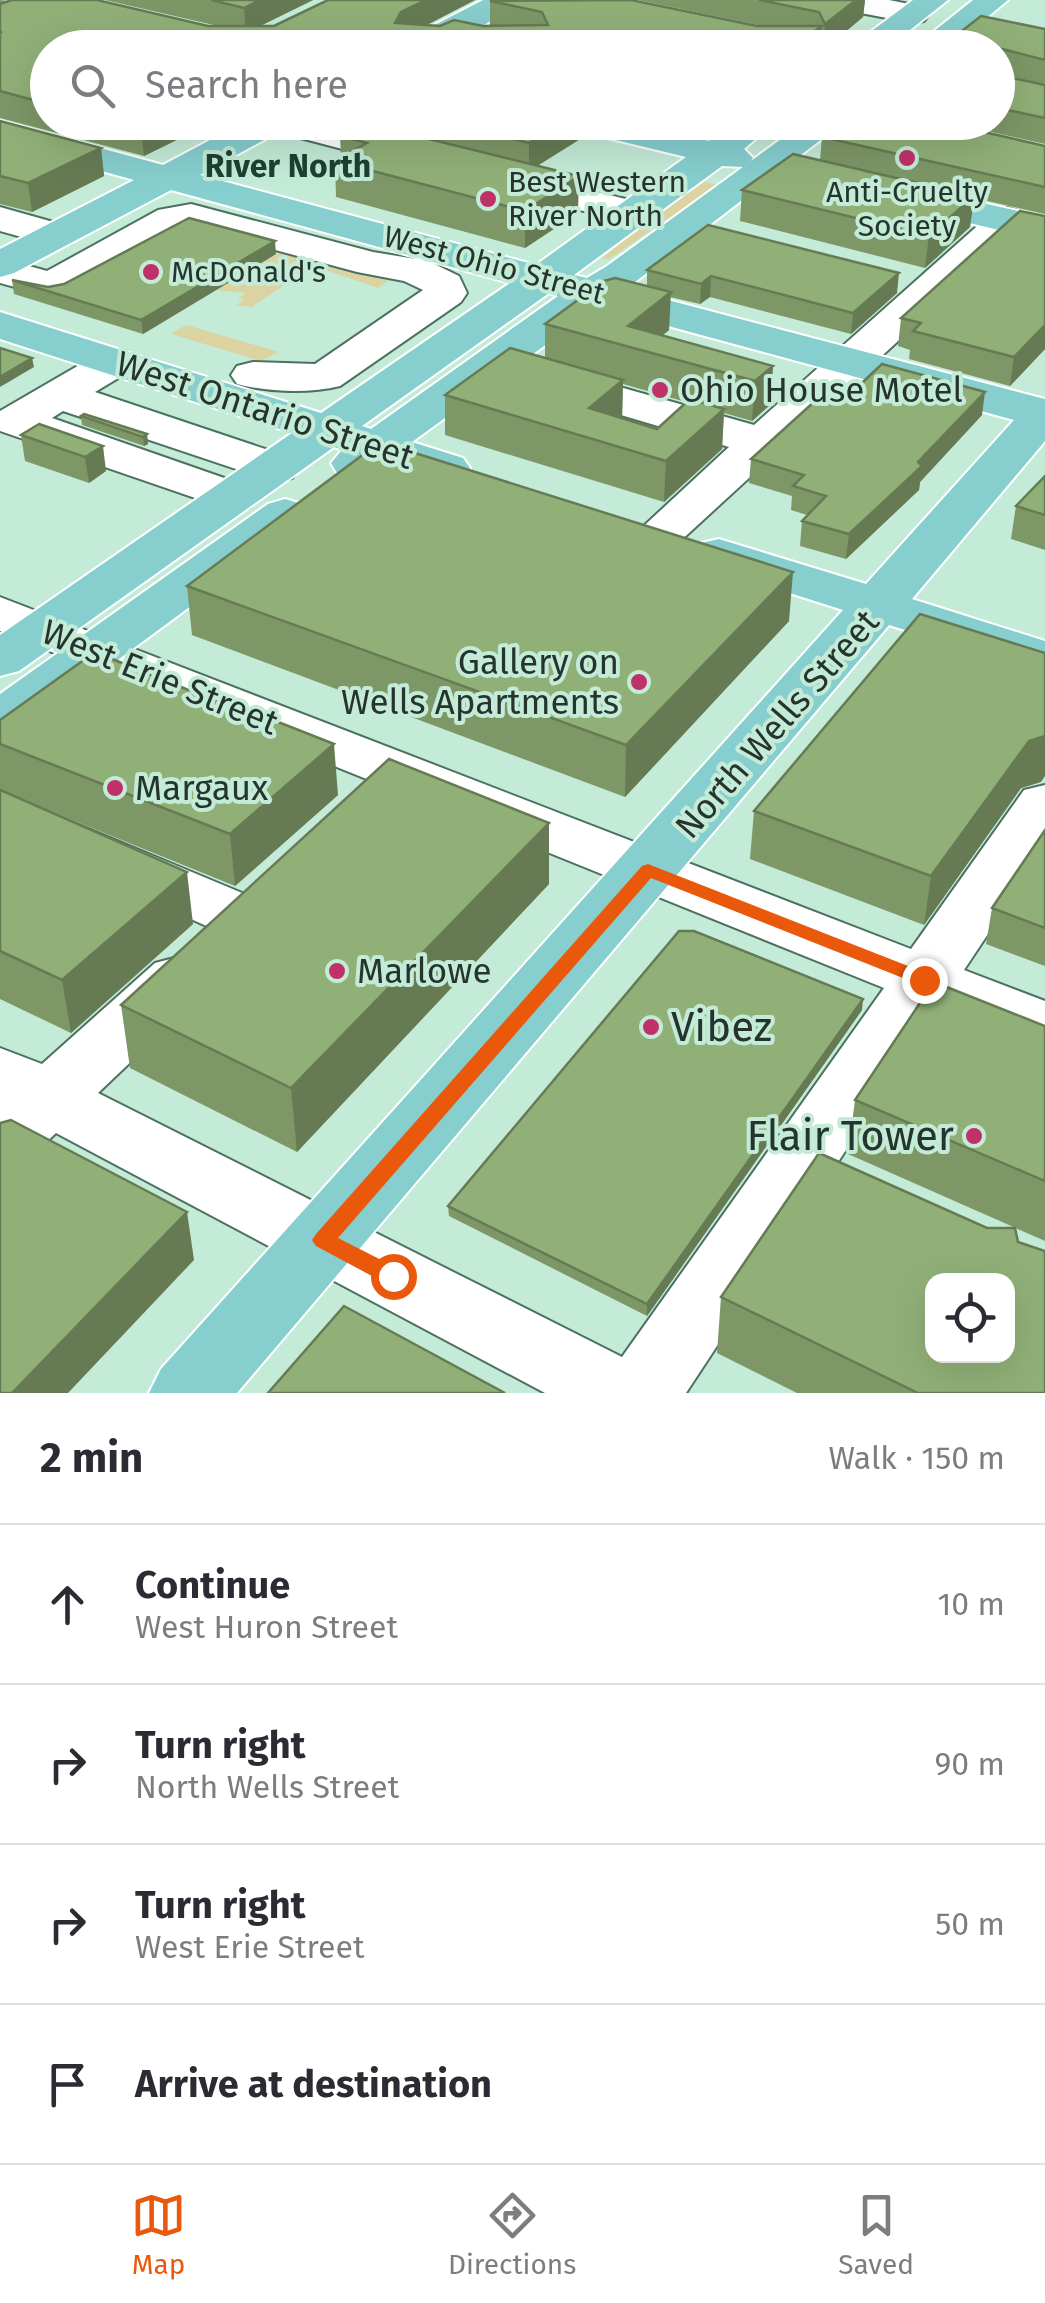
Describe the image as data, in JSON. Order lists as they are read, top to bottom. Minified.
{"streets":{"main road":["West Ohio Street","West Ontario Street","North Wells Street"],"street":["West Erie Street"]},"crossings":[["West Ohio Street","North Wells Street"],["West Erie Street","North Wells Street"]],"districts":["River North"],"places":["Anti-Cruelty Society","Best Western River North","McDonald's","Ohio House Motel","Gallery on Wells Apartments","Margaux","Marlowe","Vibez","Flair Tower"],"page":{"search":"Search here","heading":["2 min","Walk · 150 m"],"list":[["Continue","West Huron Street","10 m"],["Turn right","North Wells Street","90 m"],["Turn right","West Erie Street","50 m"],"Arrive at destination"],"nav":["Map","Directions","Saved"]}}
